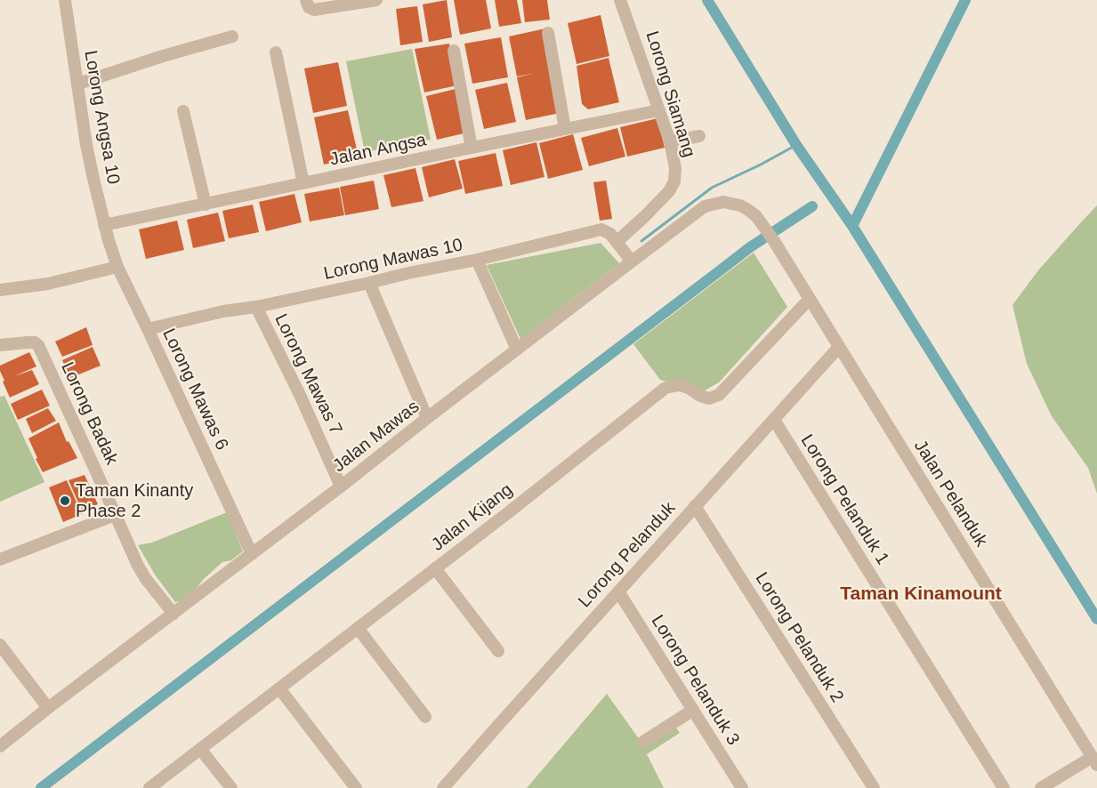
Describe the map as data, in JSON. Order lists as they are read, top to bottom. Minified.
{"streets":{"street":["Lorong Siamang","Lorong Angsa 10","Jalan Angsa","Lorong Mawas 10","Lorong Mawas 7","Lorong Mawas 6","Lorong Badak","Jalan Mawas","Jalan Pelanduk","Lorong Pelanduk 1","Jalan Kijang","Lorong Pelanduk","Lorong Pelanduk 2","Lorong Pelanduk 3"]},"crossings":[["Lorong Siamang","Jalan Angsa"],["Lorong Siamang","Lorong Mawas 10"],["Lorong Angsa 10","Jalan Angsa"],["Lorong Angsa 10","Lorong Mawas 6"],["Lorong Mawas 10","Lorong Mawas 7"],["Lorong Mawas 10","Lorong Mawas 6"],["Lorong Mawas 10","Jalan Mawas"],["Lorong Mawas 7","Jalan Mawas"],["Lorong Mawas 6","Jalan Mawas"],["Lorong Badak","Jalan Mawas"],["Jalan Mawas","Jalan Pelanduk"],["Jalan Pelanduk","Jalan Kijang"],["Jalan Pelanduk","Lorong Pelanduk"],["Lorong Pelanduk 1","Lorong Pelanduk"],["Lorong Pelanduk","Lorong Pelanduk 2"],["Lorong Pelanduk","Lorong Pelanduk 3"]],"districts":["Taman Kinamount"],"places":["Taman Kinanty Phase 2"]}
